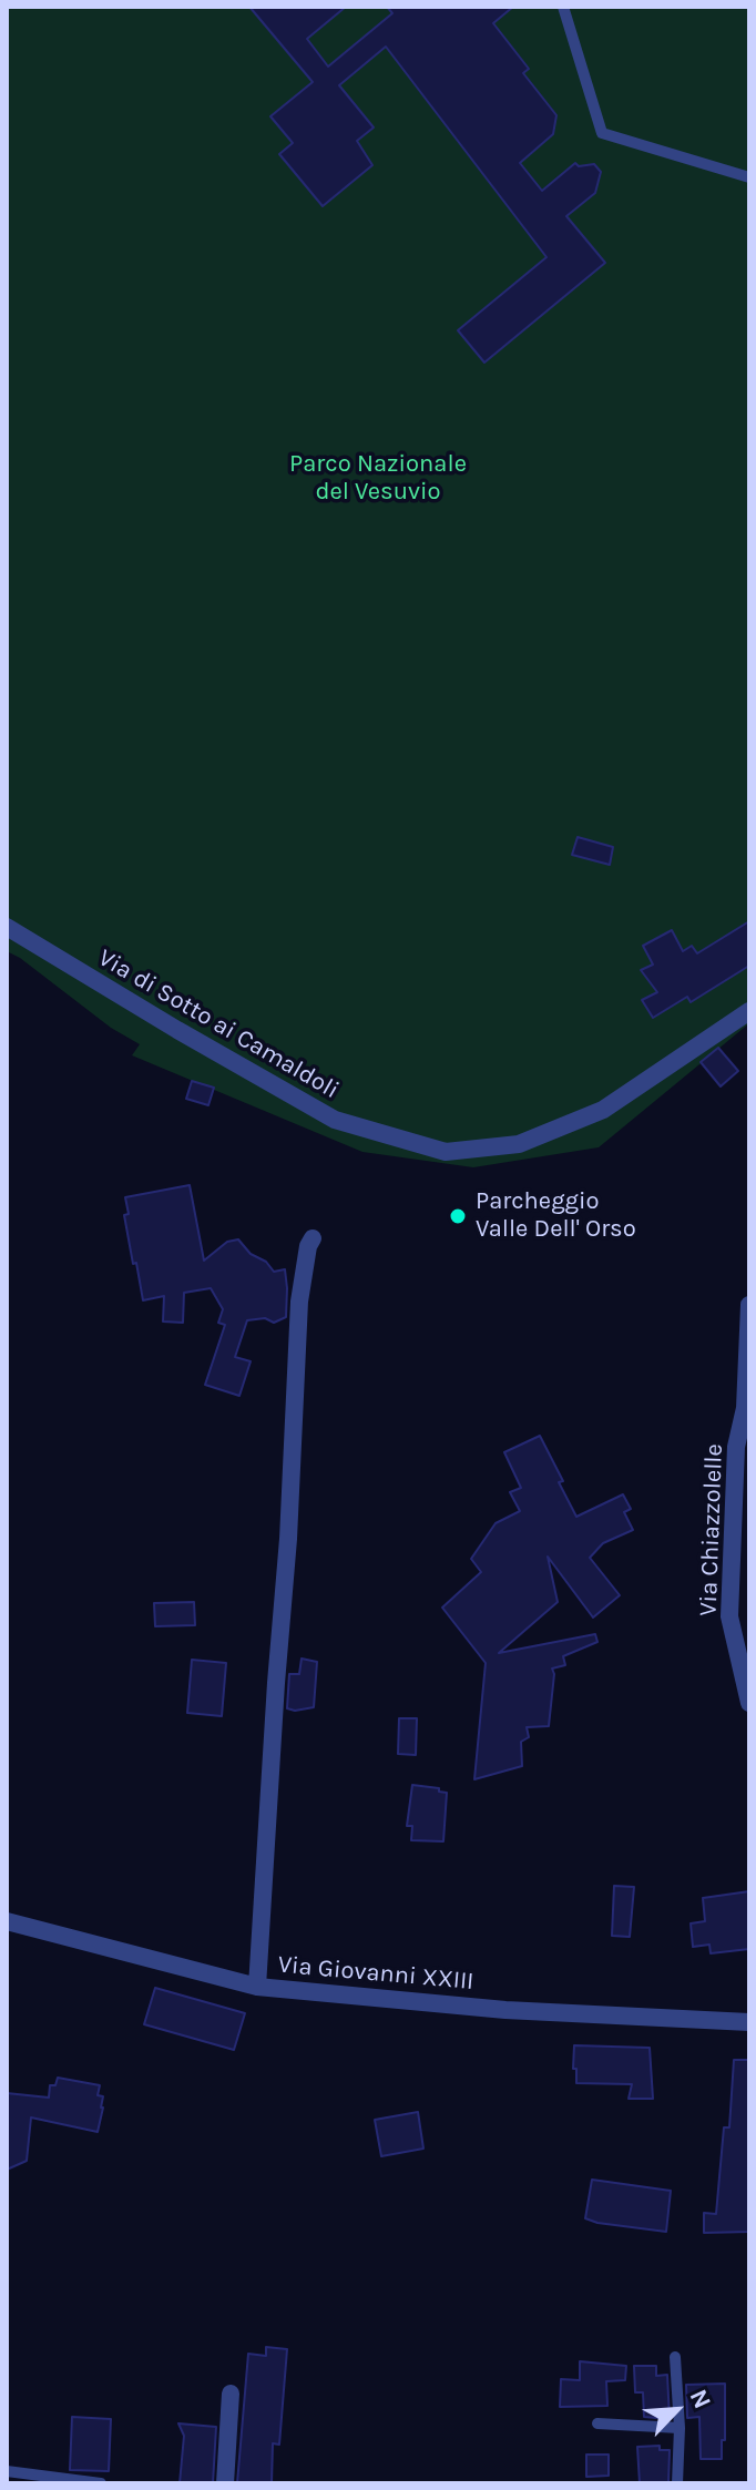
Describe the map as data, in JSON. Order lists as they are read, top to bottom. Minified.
{"streets":{"street":["Via di Sotto ai Camaldoli","Via Chiazzolelle","Via Giovanni XXIII"]},"parks":["Parco Nazionale del Vesuvio"],"places":["Parcheggio Valle Dell' Orso"],"north":"top right"}
